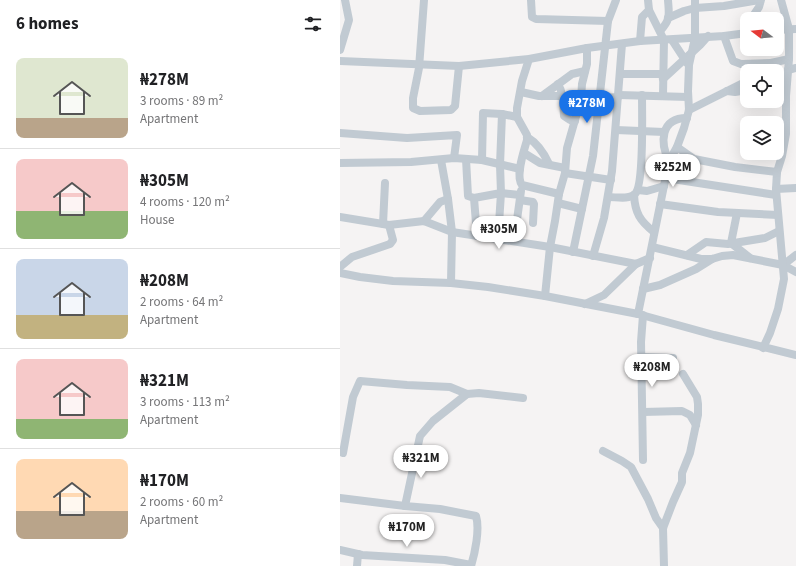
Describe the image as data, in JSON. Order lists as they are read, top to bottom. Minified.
{"north":"left","page":{"heading":"6 homes","list":[{"name":"₦278M","note":"3 rooms · 89 m² · Apartment"},{"name":"₦305M","note":"4 rooms · 120 m² · House"},{"name":"₦208M","note":"2 rooms · 64 m² · Apartment"},{"name":"₦321M","note":"3 rooms · 113 m² · Apartment"},{"name":"₦170M","note":"2 rooms · 60 m² · Apartment"}],"price":["₦278M","₦252M","₦305M","₦208M","₦321M","₦170M"]}}
